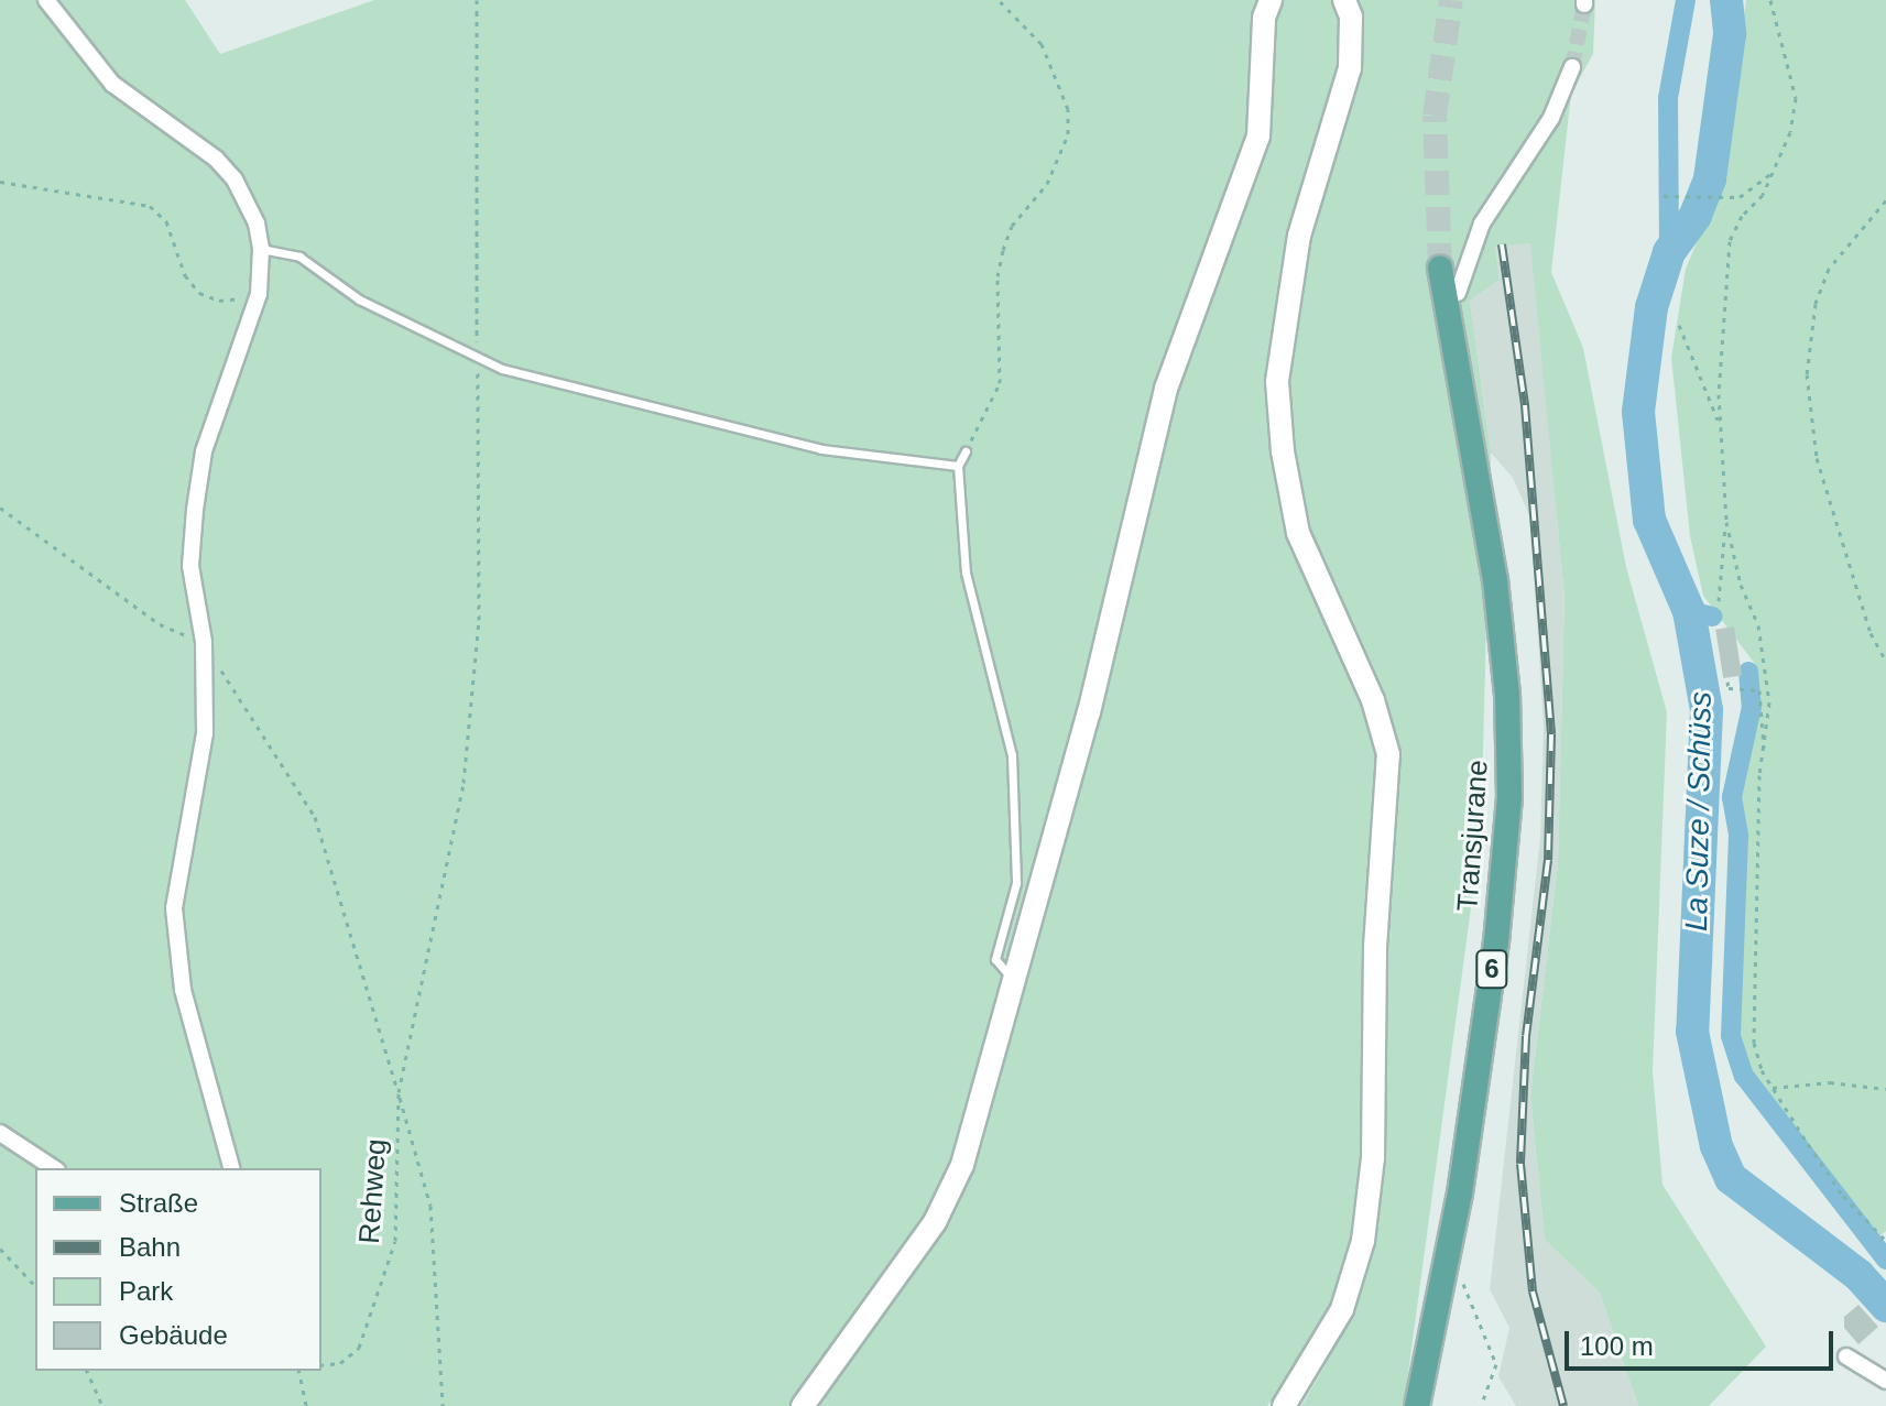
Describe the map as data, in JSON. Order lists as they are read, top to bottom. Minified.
{"streets":{"main road":["Transjurane","6"],"path":["Rehweg"]},"water":["La Suze / Schüss"],"legend":["Straße","Bahn","Park","Gebäude"],"scale_bar":"100 m"}
